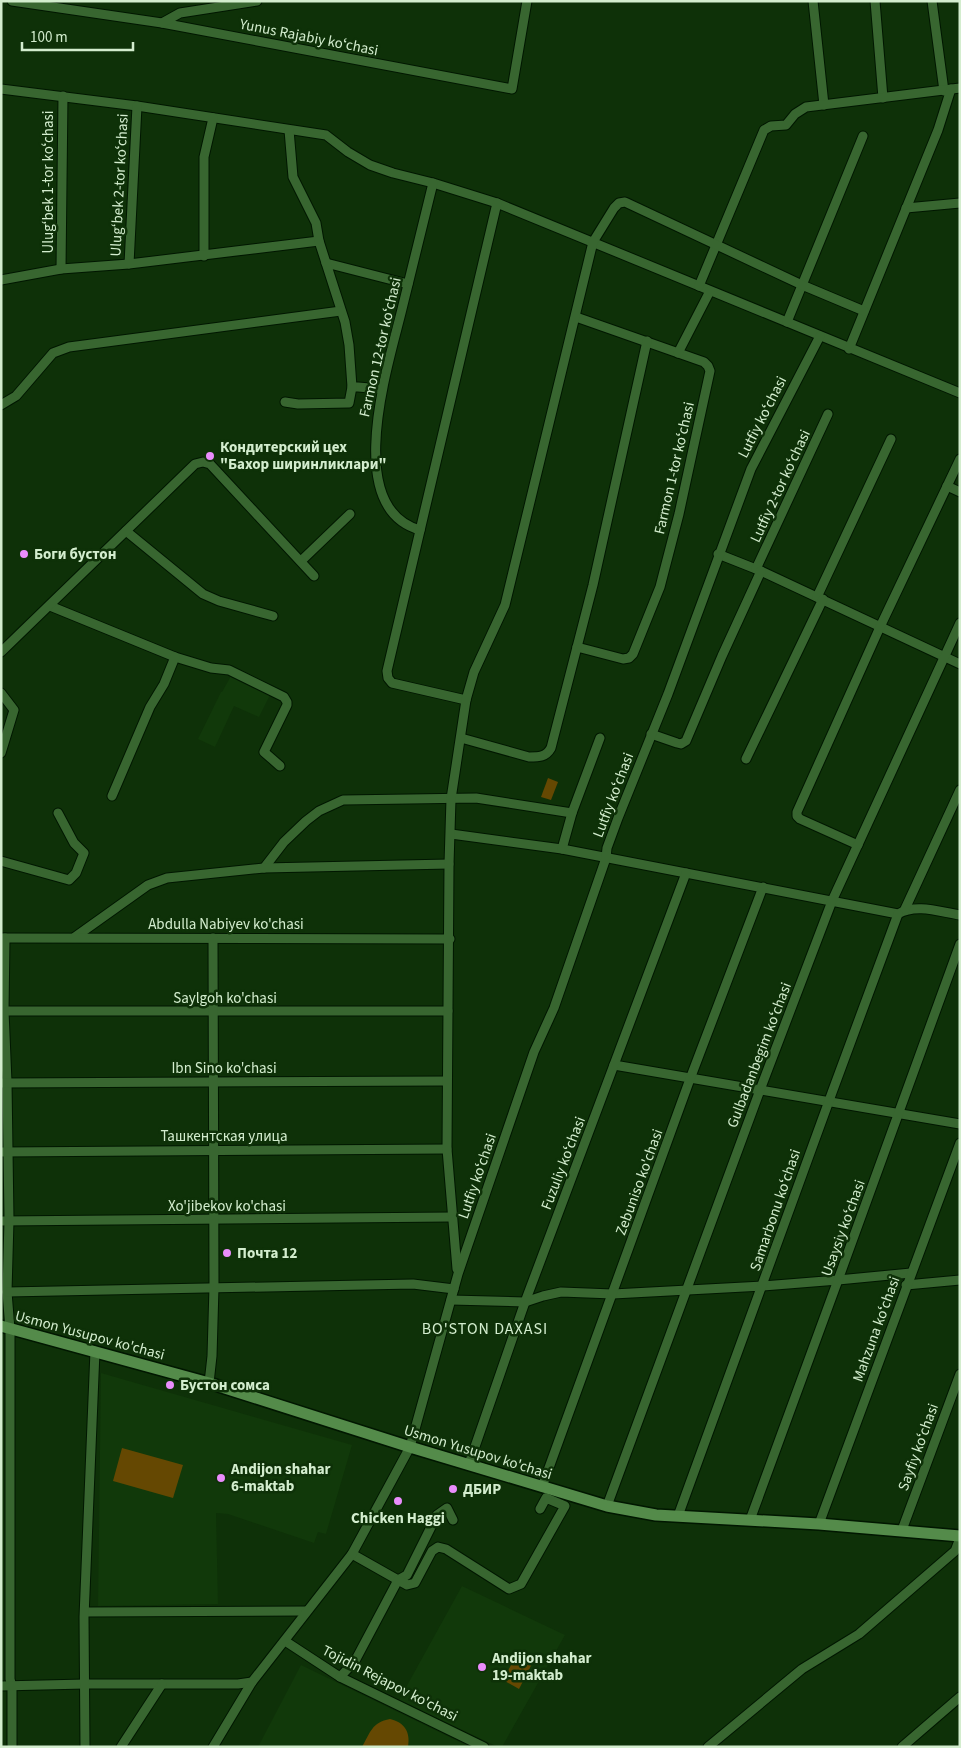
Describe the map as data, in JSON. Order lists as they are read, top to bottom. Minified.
{"streets":{"main road":["Usmon Yusupov ko'chasi"],"street":["Yunus Rajabiy koʻchasi","Ulug‘bek 1-tor koʻchasi","Ulug‘bek 2-tor koʻchasi","Farmon 12-tor koʻchasi","Lutfiy koʻchasi","Farmon 1-tor koʻchasi","Lutfiy 2-tor koʻchasi","Abdulla Nabiyev ko'chasi","Saylgoh ko'chasi","Gulbadanbegim koʻchasi","Ibn Sino ko'chasi","Ташкентская улица","Fuzuliy koʻchasi","Zebuniso ko'chasi","Xo'jibekov ko'chasi","Samarbonu koʻchasi","Usaysiy koʻchasi","Mahzuna koʻchasi","Sayfiy koʻchasi","Tojidin Rejapov ko'chasi"]},"crossings":[["Lutfiy koʻchasi","Lutfiy 2-tor koʻchasi"],["Gulbadanbegim koʻchasi","Usmon Yusupov ko'chasi"],["Fuzuliy koʻchasi","Usmon Yusupov ko'chasi"],["Zebuniso ko'chasi","Usmon Yusupov ko'chasi"],["Samarbonu koʻchasi","Usmon Yusupov ko'chasi"],["Usaysiy koʻchasi","Usmon Yusupov ko'chasi"],["Mahzuna koʻchasi","Usmon Yusupov ko'chasi"],["Usmon Yusupov ko'chasi","Sayfiy koʻchasi"]],"districts":["BO'STON DAXASI"],"places":["Кондитерский цех \"Бахор ширинликлари\"","Боги бустон","Почта 12","Бустон сомса","Andijon shahar 6-maktab","ДБИР","Chicken Haggi","Andijon shahar 19-maktab"],"scale_bar":"100 m"}
